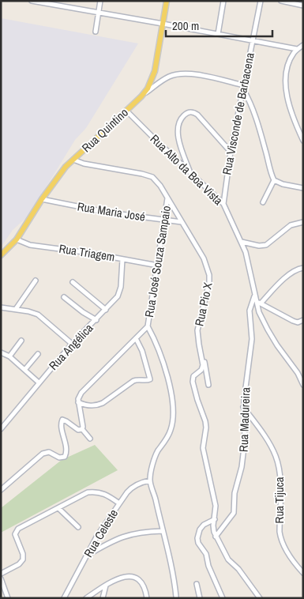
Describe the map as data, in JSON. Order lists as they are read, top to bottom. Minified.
{"streets":{"main road":["Rua Quintino"],"street":["Rua Visconde de Barbacena","Rua Alto da Boa Vista","Rua Maria José","Rua Triagem","Rua José Souza Sampaio","Rua Pio X","Rua Angélica","Rua Madureira","Rua Tijuca","Rua Celeste"]},"crossings":[["Rua Visconde de Barbacena","Rua Quintino"],["Rua Visconde de Barbacena","Rua Alto da Boa Vista"],["Rua Quintino","Rua Alto da Boa Vista"],["Rua Quintino","Rua Maria José"],["Rua Quintino","Rua Triagem"],["Rua Quintino","Rua Pio X"],["Rua Alto da Boa Vista","Rua Madureira"],["Rua Maria José","Rua José Souza Sampaio"],["Rua Maria José","Rua Pio X"],["Rua Triagem","Rua José Souza Sampaio"],["Rua Triagem","Rua Angélica"],["Rua José Souza Sampaio","Rua Pio X"],["Rua José Souza Sampaio","Rua Celeste"],["Rua Madureira","Rua Tijuca"]],"scale_bar":"200 m"}
